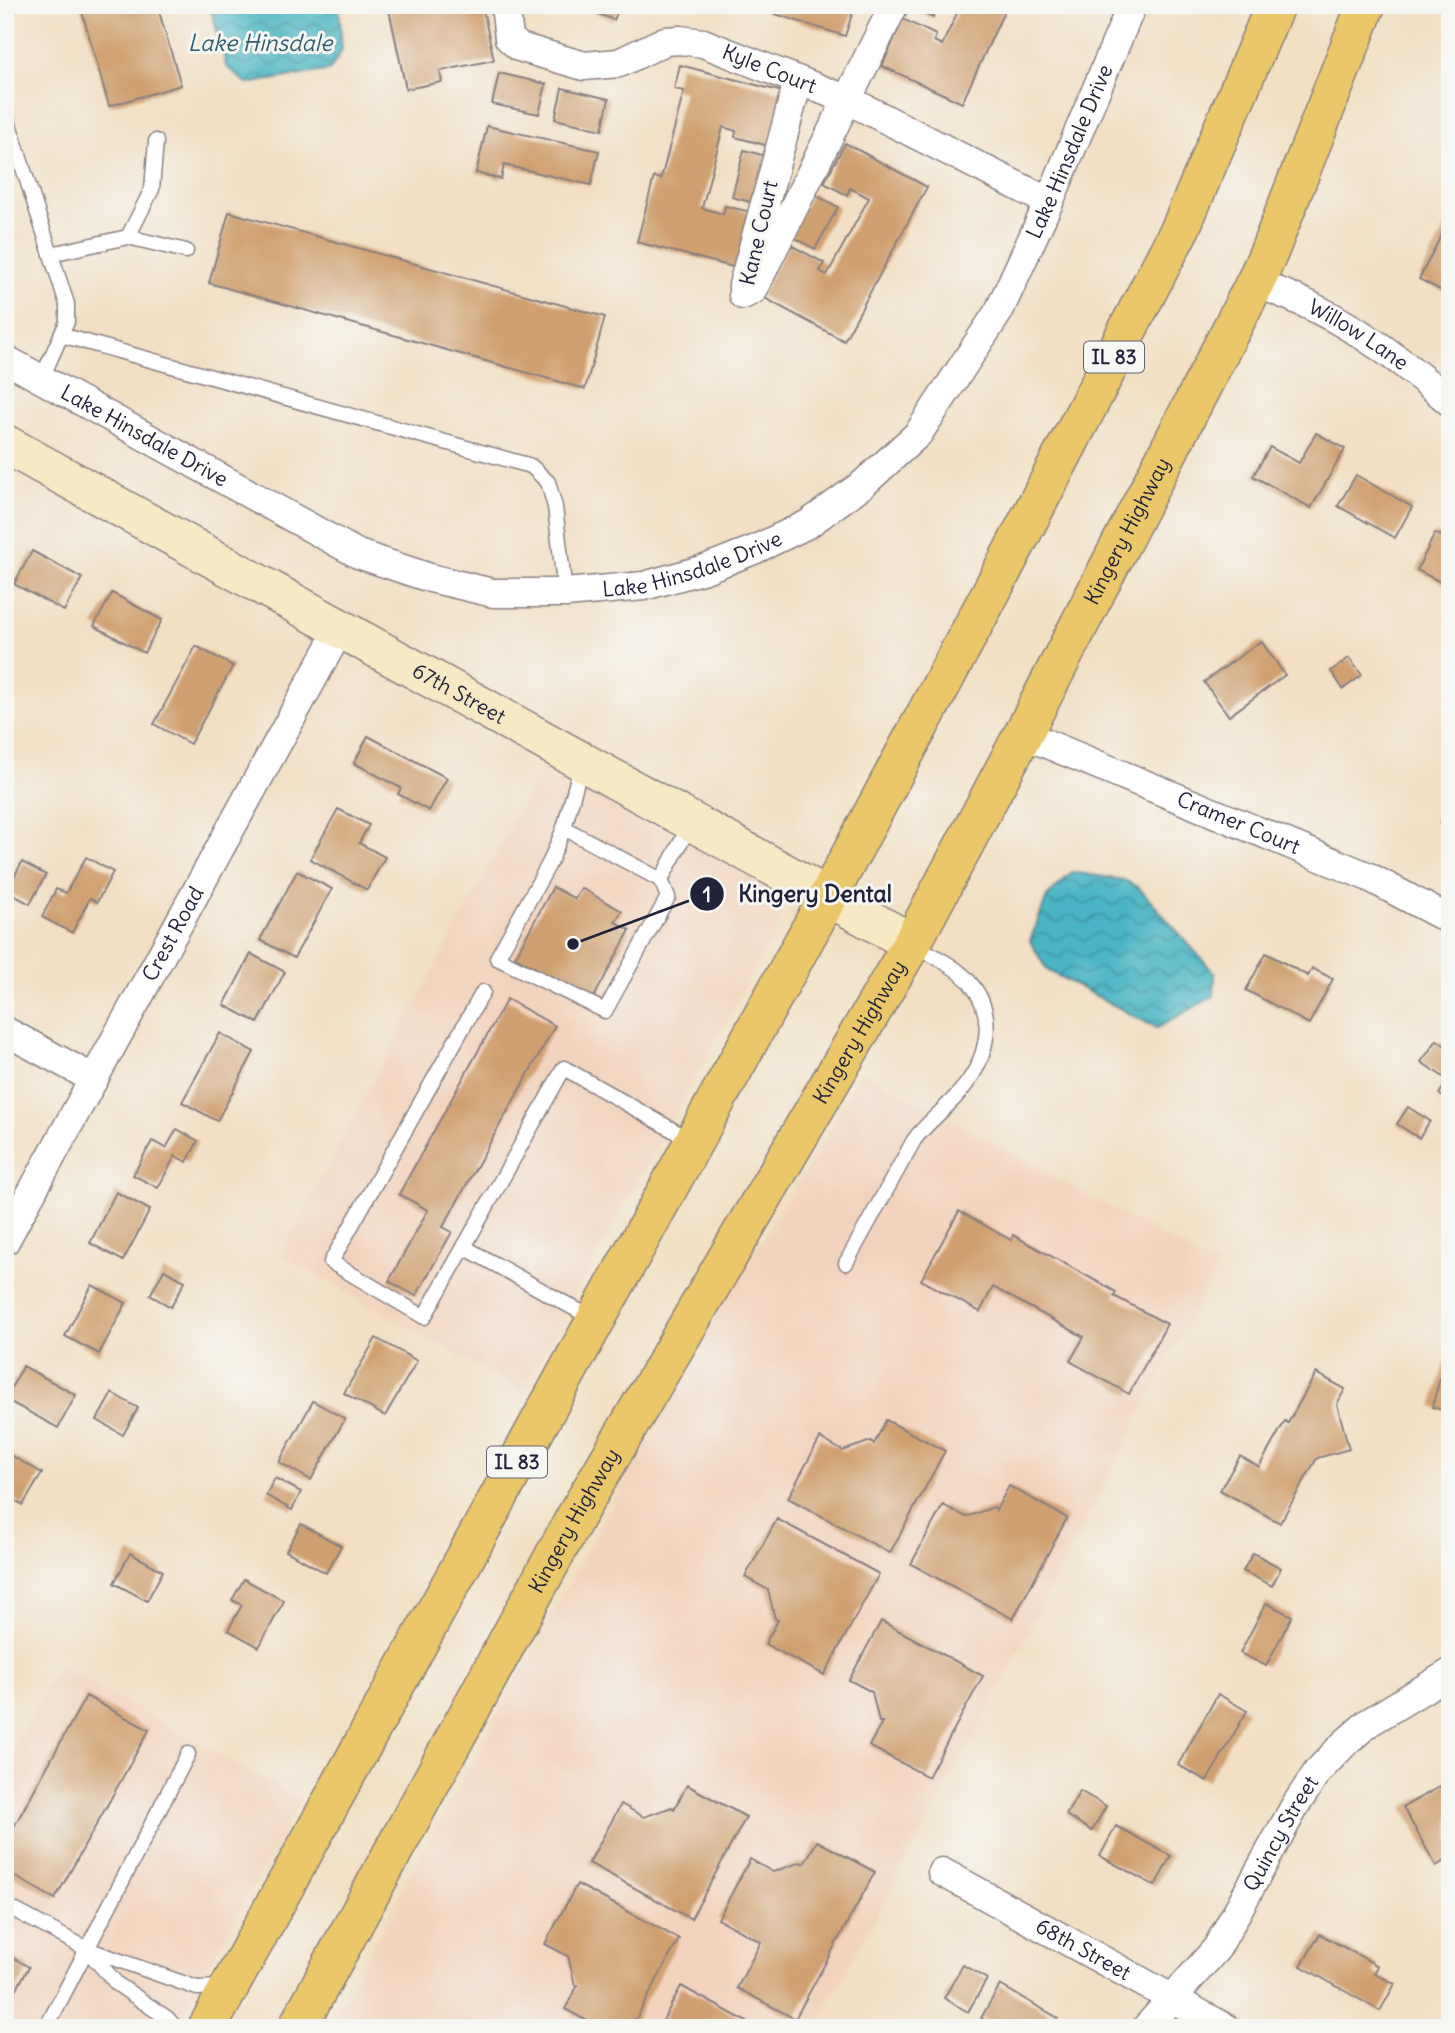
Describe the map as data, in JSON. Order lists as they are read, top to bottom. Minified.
{"streets":{"highway":["IL 83","Kingery Highway"],"street":["Kyle Court","Lake Hinsdale Drive","Kane Court","Willow Lane","67th Street","Cramer Court","Crest Road","Quincy Street","68th Street"]},"crossings":[["Kyle Court","Lake Hinsdale Drive"],["Kyle Court","Kane Court"],["Willow Lane","Kingery Highway"],["IL 83","67th Street"],["Kingery Highway","67th Street"],["Kingery Highway","Cramer Court"],["67th Street","Crest Road"],["Quincy Street","68th Street"]],"water":["Lake Hinsdale"],"places":["Kingery Dental"]}
